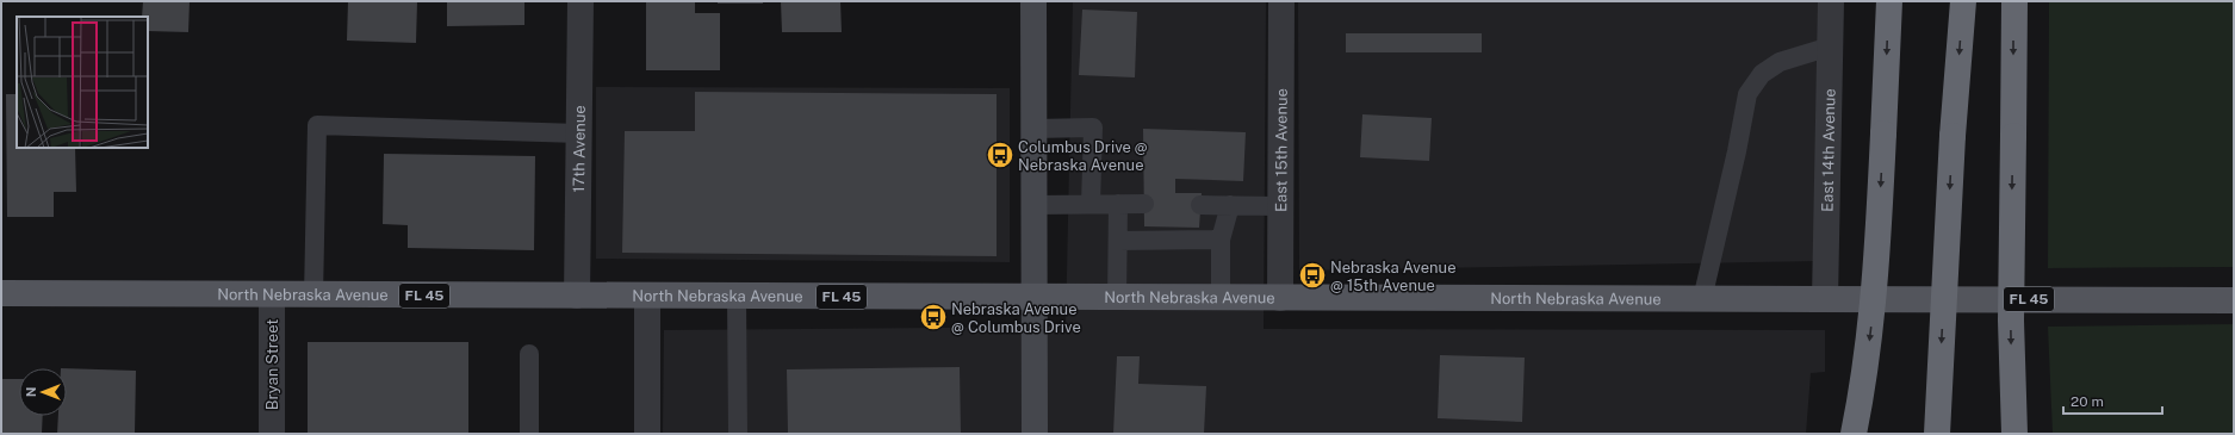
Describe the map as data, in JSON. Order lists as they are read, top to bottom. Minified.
{"streets":{"main road":["North Nebraska Avenue","FL 45"],"street":["17th Avenue","East 15th Avenue","East 14th Avenue","Bryan Street"]},"crossings":[["17th Avenue","North Nebraska Avenue"],["East 15th Avenue","North Nebraska Avenue"],["East 14th Avenue","North Nebraska Avenue"],["North Nebraska Avenue","Bryan Street"]],"places":{"bus stop":["Columbus Drive @ Nebraska Avenue","Nebraska Avenue @ 15th Avenue","Nebraska Avenue @ Columbus Drive"]},"scale_bar":"20 m","north":"left"}
